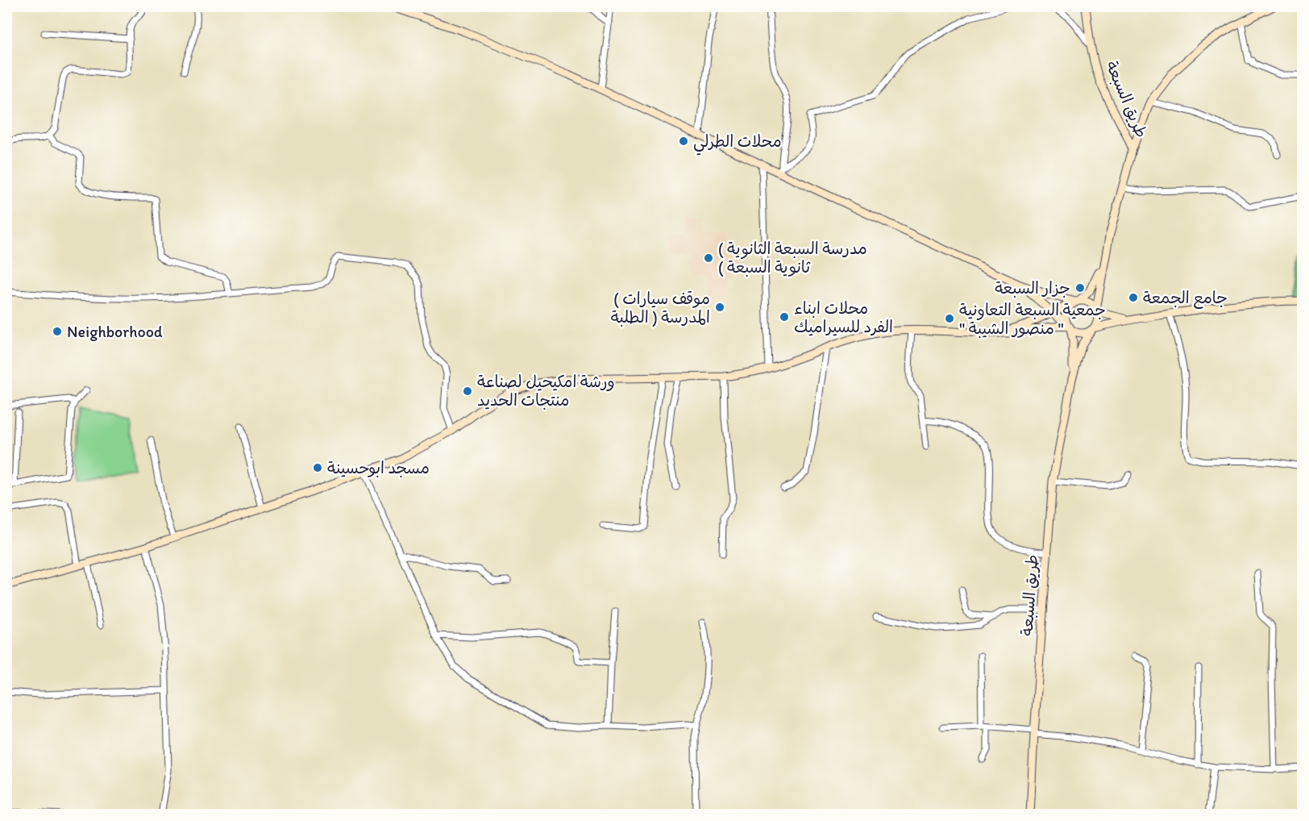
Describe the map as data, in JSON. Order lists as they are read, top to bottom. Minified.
{"streets":{"street":["طريق السبعة"]},"places":["محلات الطرلي","( مدرسة السبعة الثانوية ( ثانوية السبعة","جزار السبعة","جامع الجمعة","( موقف سيارات المدرسة ( الطلبة","محلات ابناء الفرد للسيراميك","جمعية السبعة التعاونية \" منصور الشيبة \"","Neighborhood","ورشة امكيحيل لصناعة منتجات الحديد","مسجد ابوحسينة"]}
